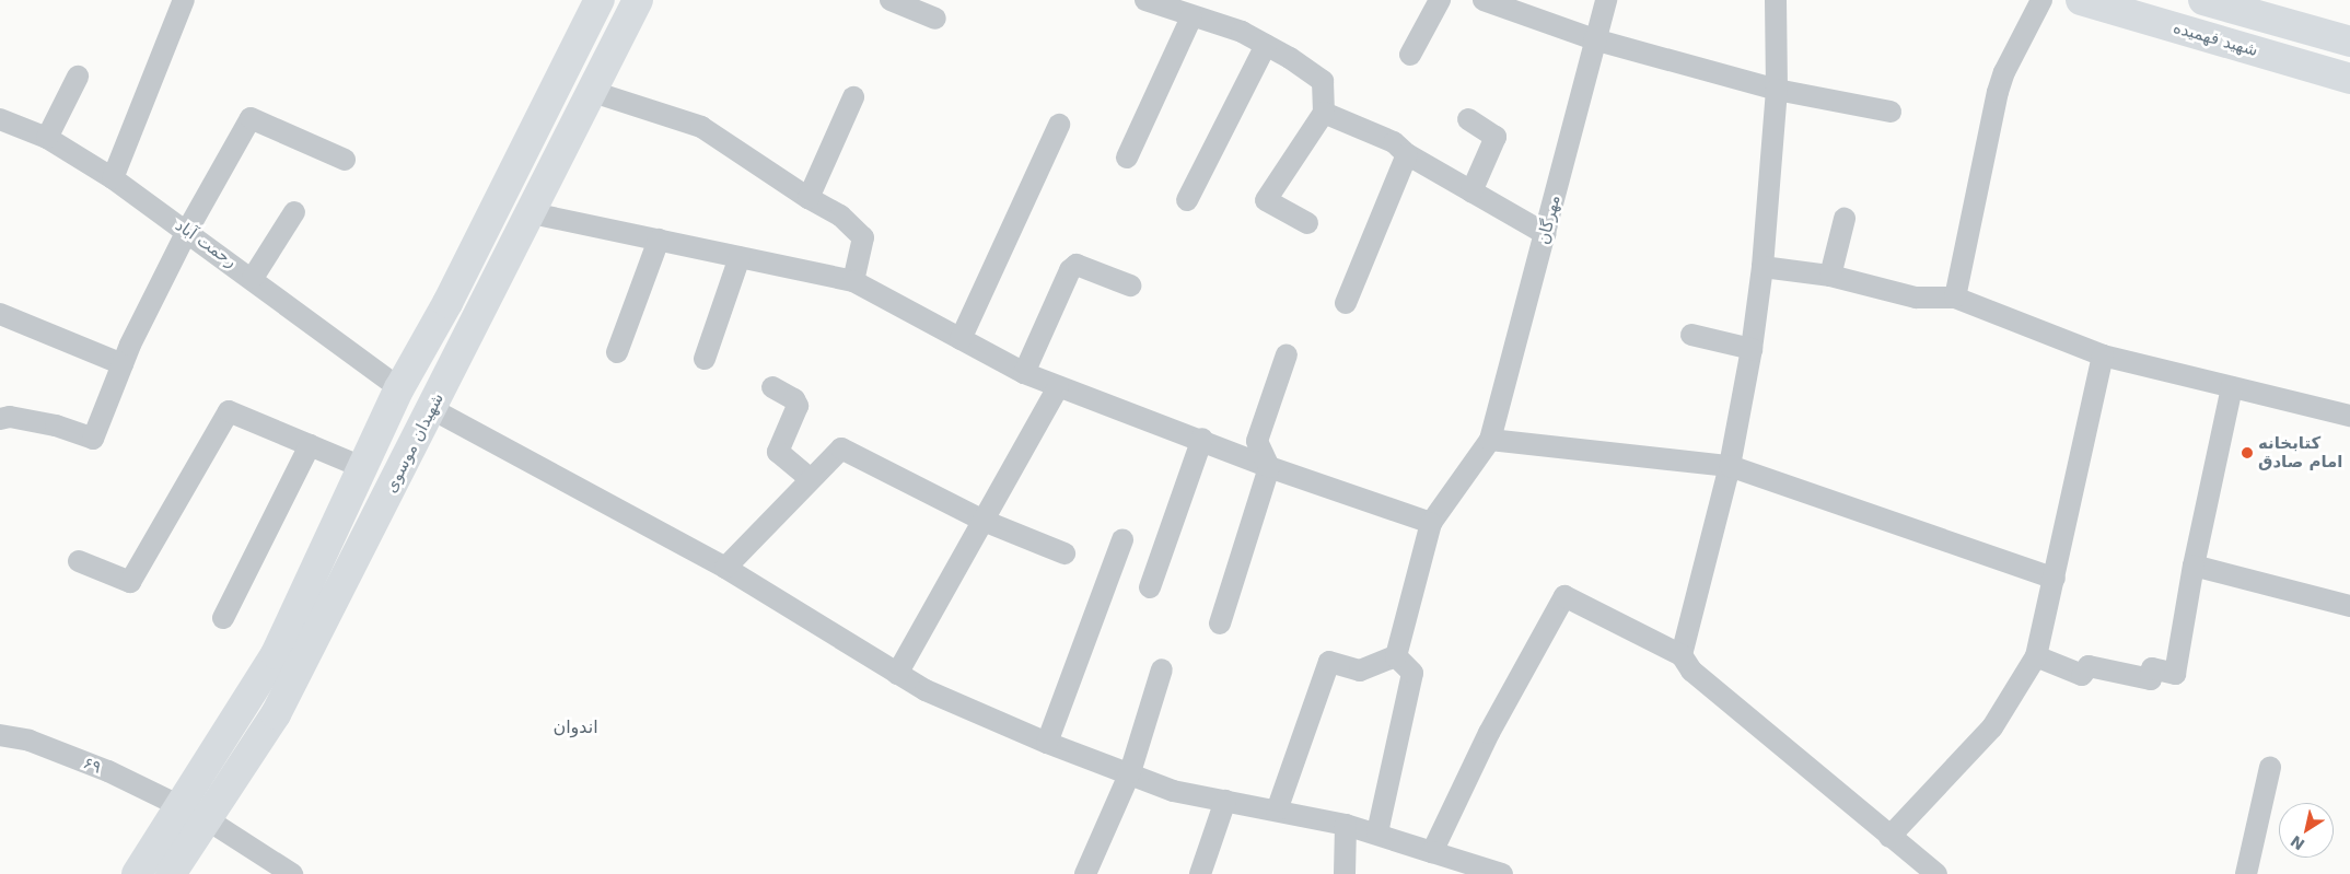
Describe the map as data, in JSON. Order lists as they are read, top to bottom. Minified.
{"streets":{"street":["شهید فهمیده","مهرگان","رحمت آباد","شهیدان موسوی","۶۹"]},"crossings":[["رحمت آباد","شهیدان موسوی"],["شهیدان موسوی","۶۹"]],"districts":["اندوان"],"places":["کتابخانه امام صادق"],"north":"bottom left"}
